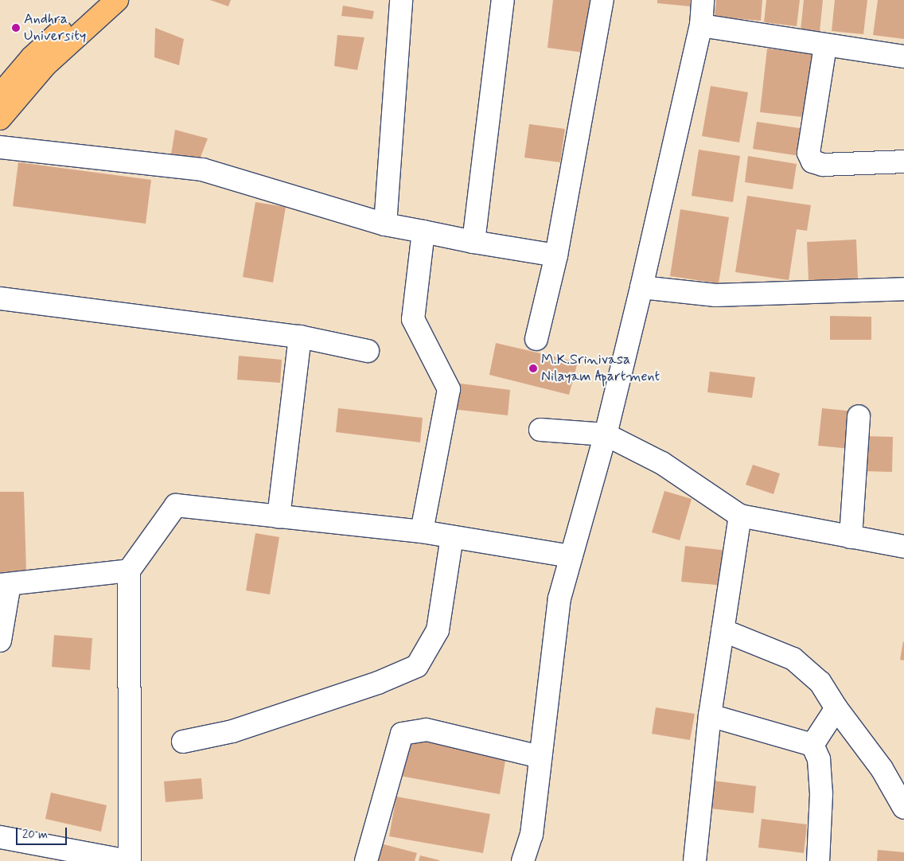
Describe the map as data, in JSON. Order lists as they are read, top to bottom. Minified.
{"places":["Andhra University","M.K.Srinivasa Nilayam Apartment"],"scale_bar":"20 m"}
